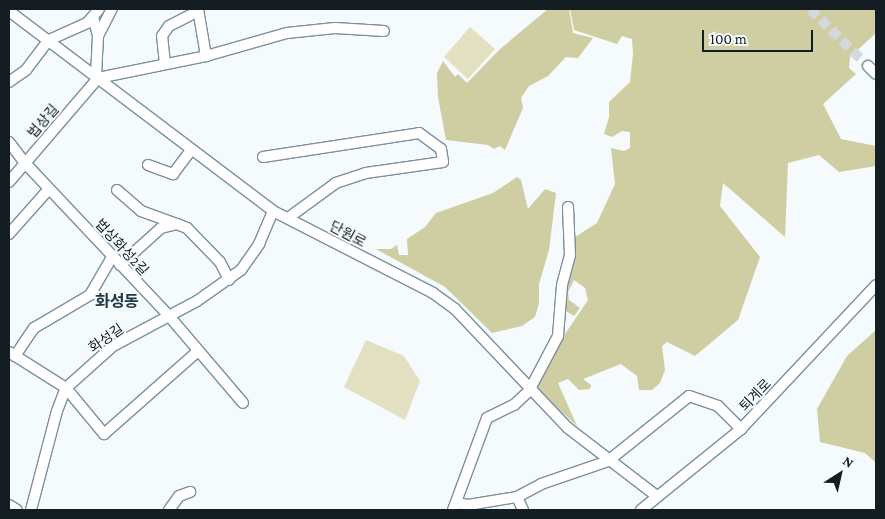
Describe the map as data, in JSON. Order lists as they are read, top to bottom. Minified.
{"streets":{"street":["법상길","단원로","법상화성2길","화성길","퇴계로"]},"crossings":[["법상길","단원로"],["법상길","법상화성2길"],["단원로","화성길"],["단원로","퇴계로"],["법상화성2길","화성길"]],"districts":["화성동"],"scale_bar":"100 m","north":"top right"}
